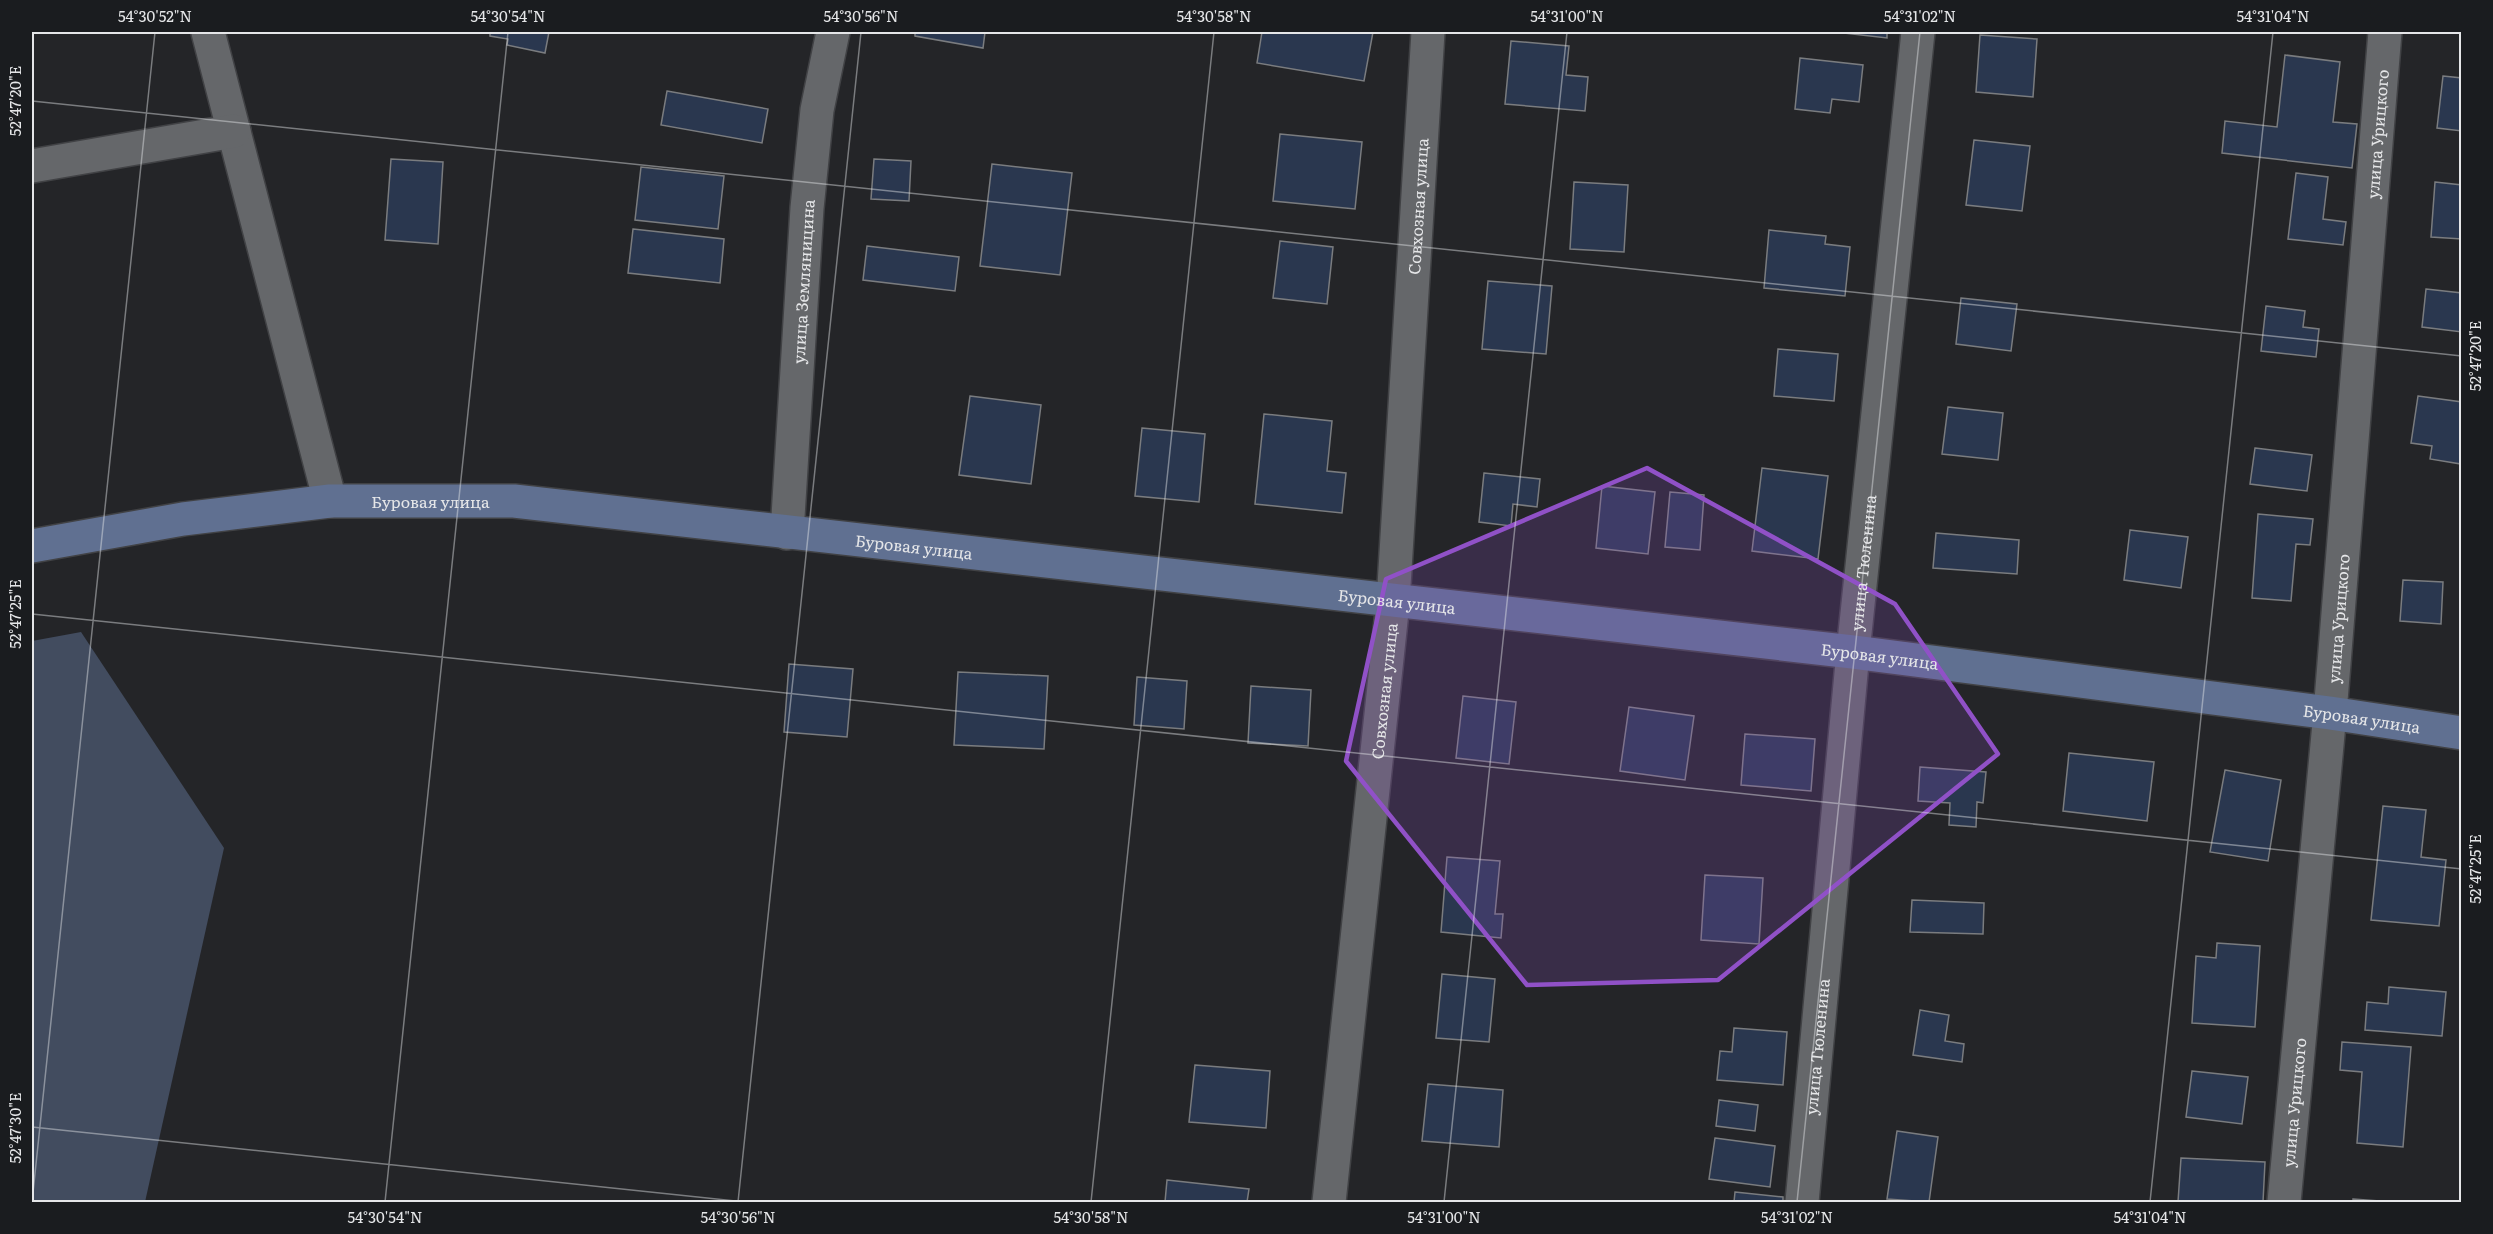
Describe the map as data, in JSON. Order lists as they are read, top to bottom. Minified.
{"streets":{"main road":["Буровая улица"],"street":["улица Урицкого","Совхозная улица","улица Земляницина","улица Тюленина"]},"crossings":[["улица Урицкого","Буровая улица"],["Совхозная улица","Буровая улица"],["улица Земляницина","Буровая улица"],["Буровая улица","улица Тюленина"]],"coordinates":["54°30'52\"N","54°30'54\"N","54°30'56\"N","54°30'58\"N","54°31'00\"N","54°31'02\"N","54°31'04\"N","52°47'20\"E","52°47'25\"E","52°47'30\"E"]}
